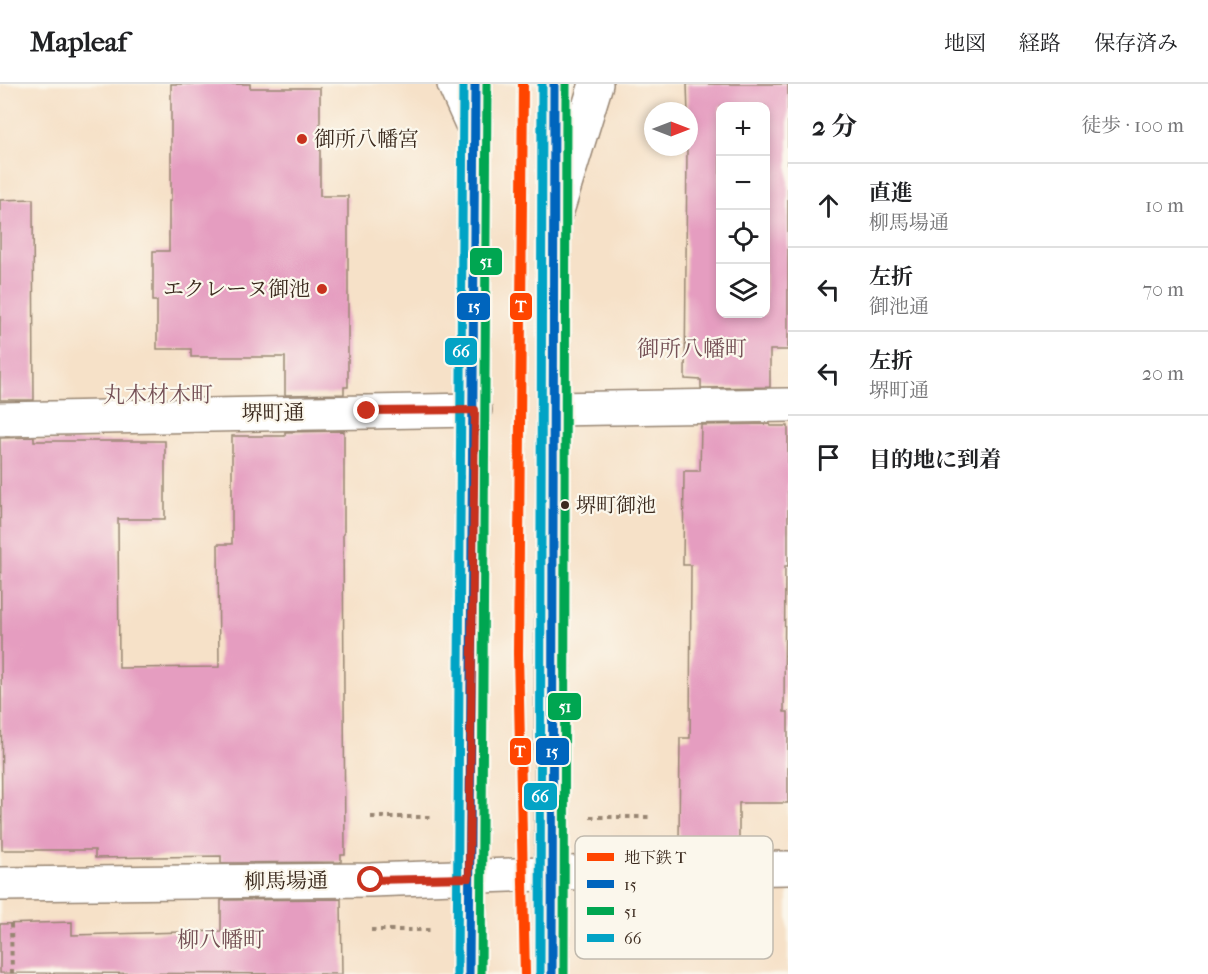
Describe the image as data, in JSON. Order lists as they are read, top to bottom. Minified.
{"streets":{"street":["堺町通","柳馬場通"]},"districts":["御所八幡町","丸木材木町","柳八幡町"],"places":["御所八幡宮","エクレーヌ御池","堺町御池"],"lines":["metro line T","transit line 15","transit line 51","transit line 66"],"legend":["地下鉄 T","15","51","66"],"north":"right","page":{"header":"Mapleaf","nav":["地図","経路","保存済み"],"heading":["2 分","徒歩 · 100 m"],"map_buttons":["+","−"],"list":[["直進","柳馬場通","10 m"],["左折","御池通","70 m"],["左折","堺町通","20 m"],"目的地に到着"]}}
